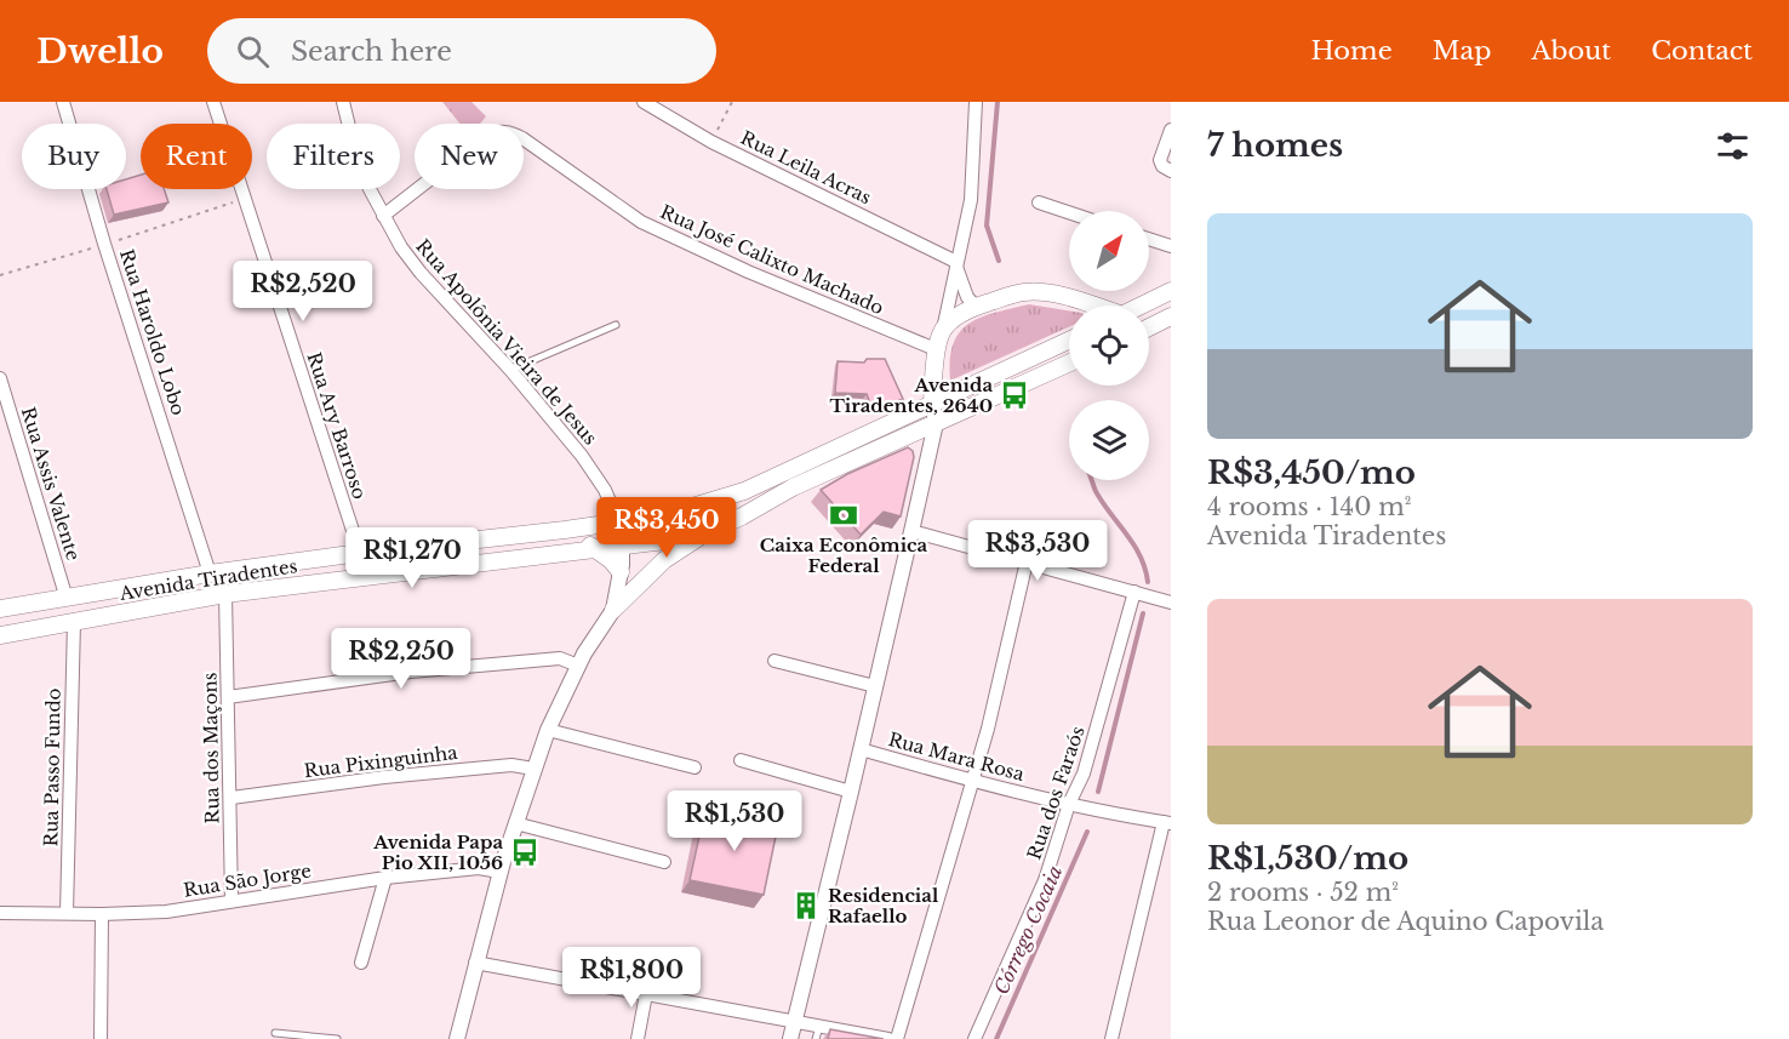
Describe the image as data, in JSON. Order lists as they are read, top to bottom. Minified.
{"streets":{"main road":["Avenida Tiradentes"],"street":["Rua Leila Acras","Rua José Calixto Machado","Rua Haroldo Lobo","Rua Apolônia Vieira de Jesus","Rua Ary Barroso","Rua Assis Valente","Rua dos Maçons","Rua Mara Rosa","Rua Pixinguinha","Rua Passo Fundo","Rua dos Faraós","Rua São Jorge"]},"crossings":[["Rua José Calixto Machado","Rua Apolônia Vieira de Jesus"],["Rua Haroldo Lobo","Avenida Tiradentes"],["Rua Apolônia Vieira de Jesus","Avenida Tiradentes"],["Rua Ary Barroso","Avenida Tiradentes"],["Rua Assis Valente","Avenida Tiradentes"],["Avenida Tiradentes","Rua dos Maçons"],["Avenida Tiradentes","Rua Passo Fundo"],["Rua dos Maçons","Rua Pixinguinha"],["Rua dos Maçons","Rua São Jorge"],["Rua Mara Rosa","Rua dos Faraós"],["Rua Passo Fundo","Rua São Jorge"]],"water":["Córrego Cocaia"],"places":{"bus stop":["Avenida Tiradentes, 2640","Avenida Papa Pio XII, 1056"],"bank":["Caixa Econômica Federal"],"building":["Residencial Rafaello"]},"north":"top right","page":{"header":"Dwello","search":"Search here","nav":["Home","Map","About","Contact"],"heading":"7 homes","chip":["Buy","Rent","Filters","New"],"list":[{"name":"R$3,450/mo","note":"4 rooms · 140 m² · Avenida Tiradentes"},{"name":"R$1,530/mo","note":"2 rooms · 52 m² · Rua Leonor de Aquino Capovila"}],"price":["R$2,520","R$3,450","R$3,530","R$1,270","R$2,250","R$1,530","R$1,800"]}}
